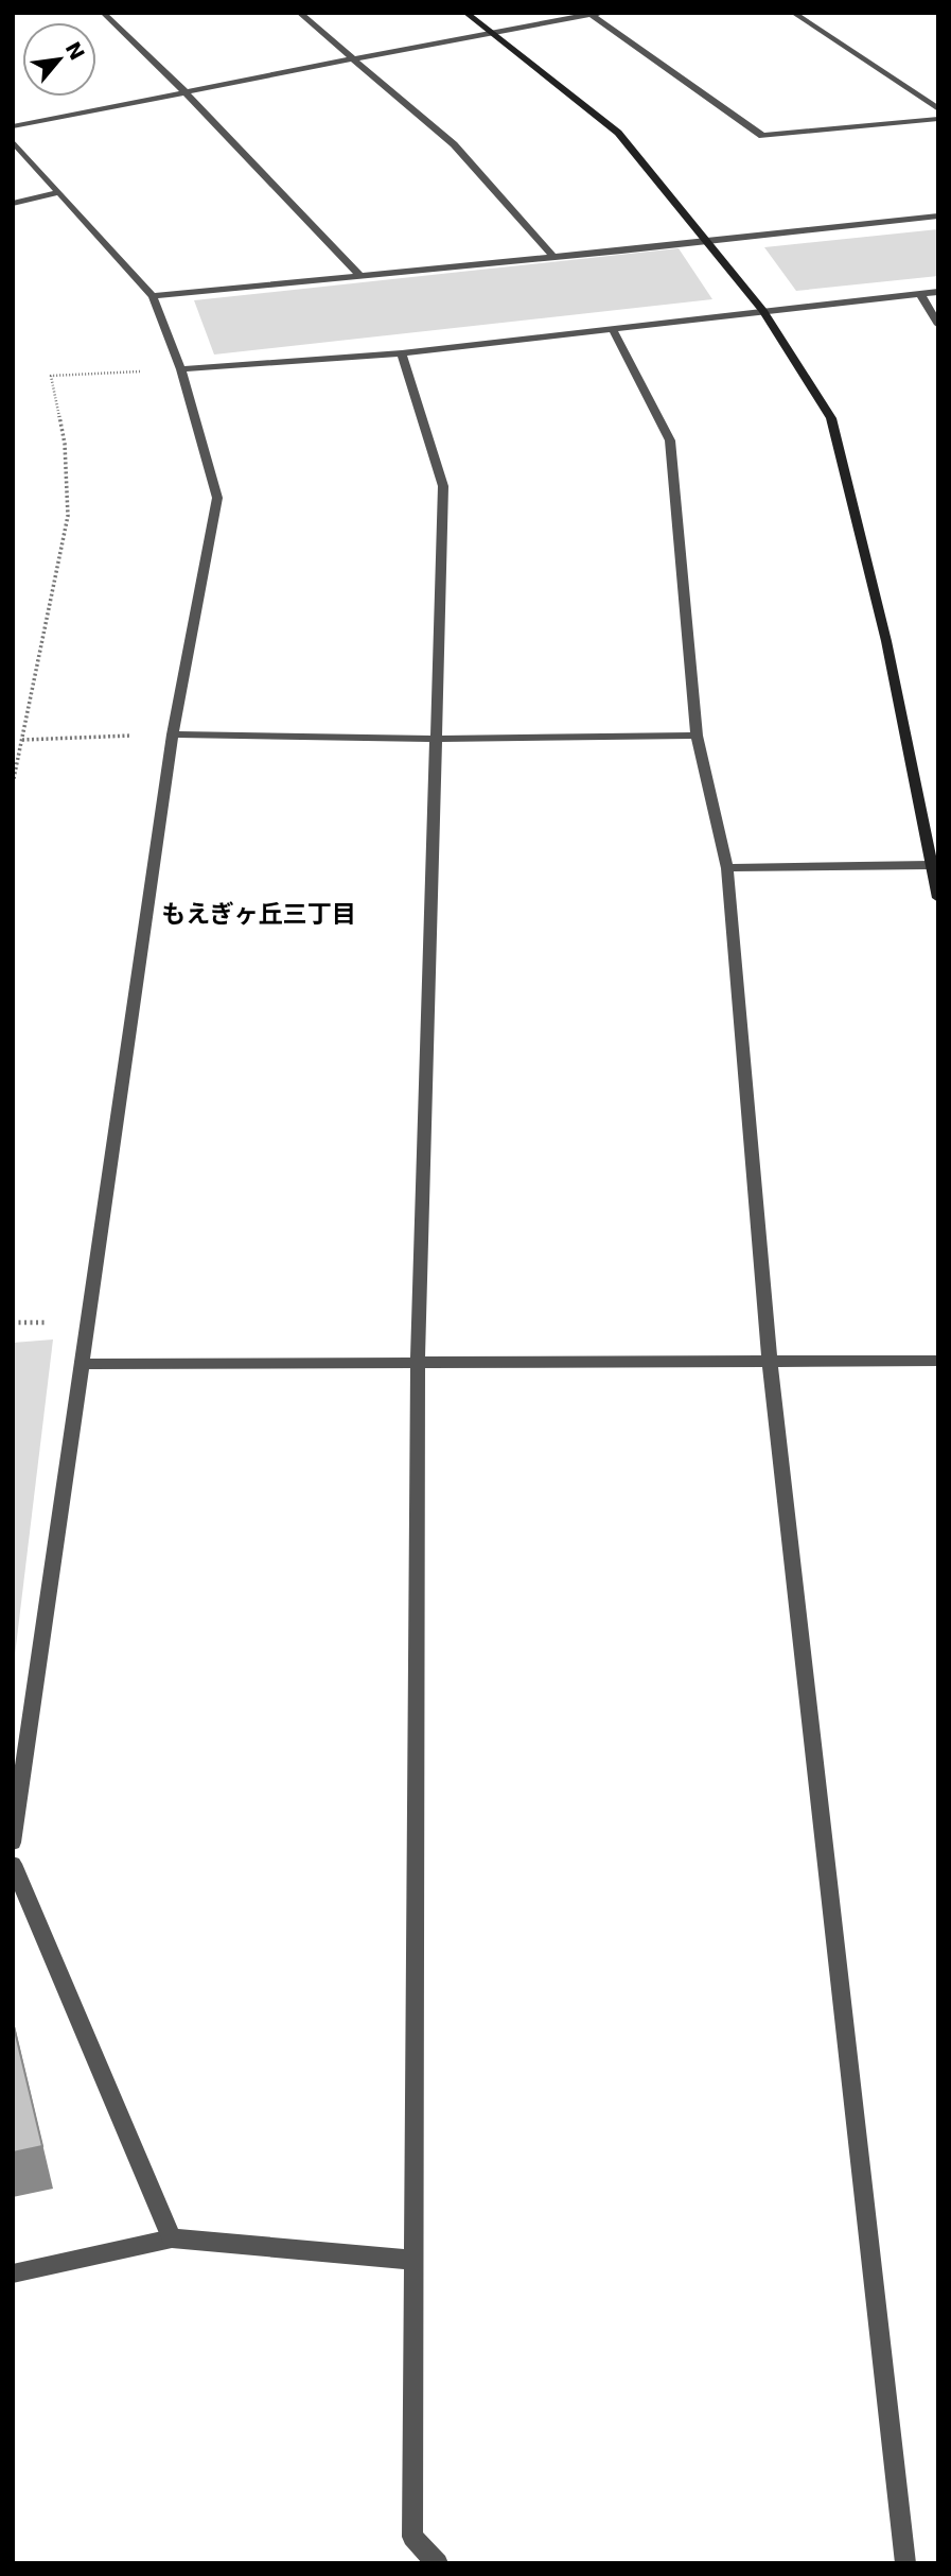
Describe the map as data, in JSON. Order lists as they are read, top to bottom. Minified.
{"districts":["もえぎヶ丘三丁目"],"north":"top right"}
